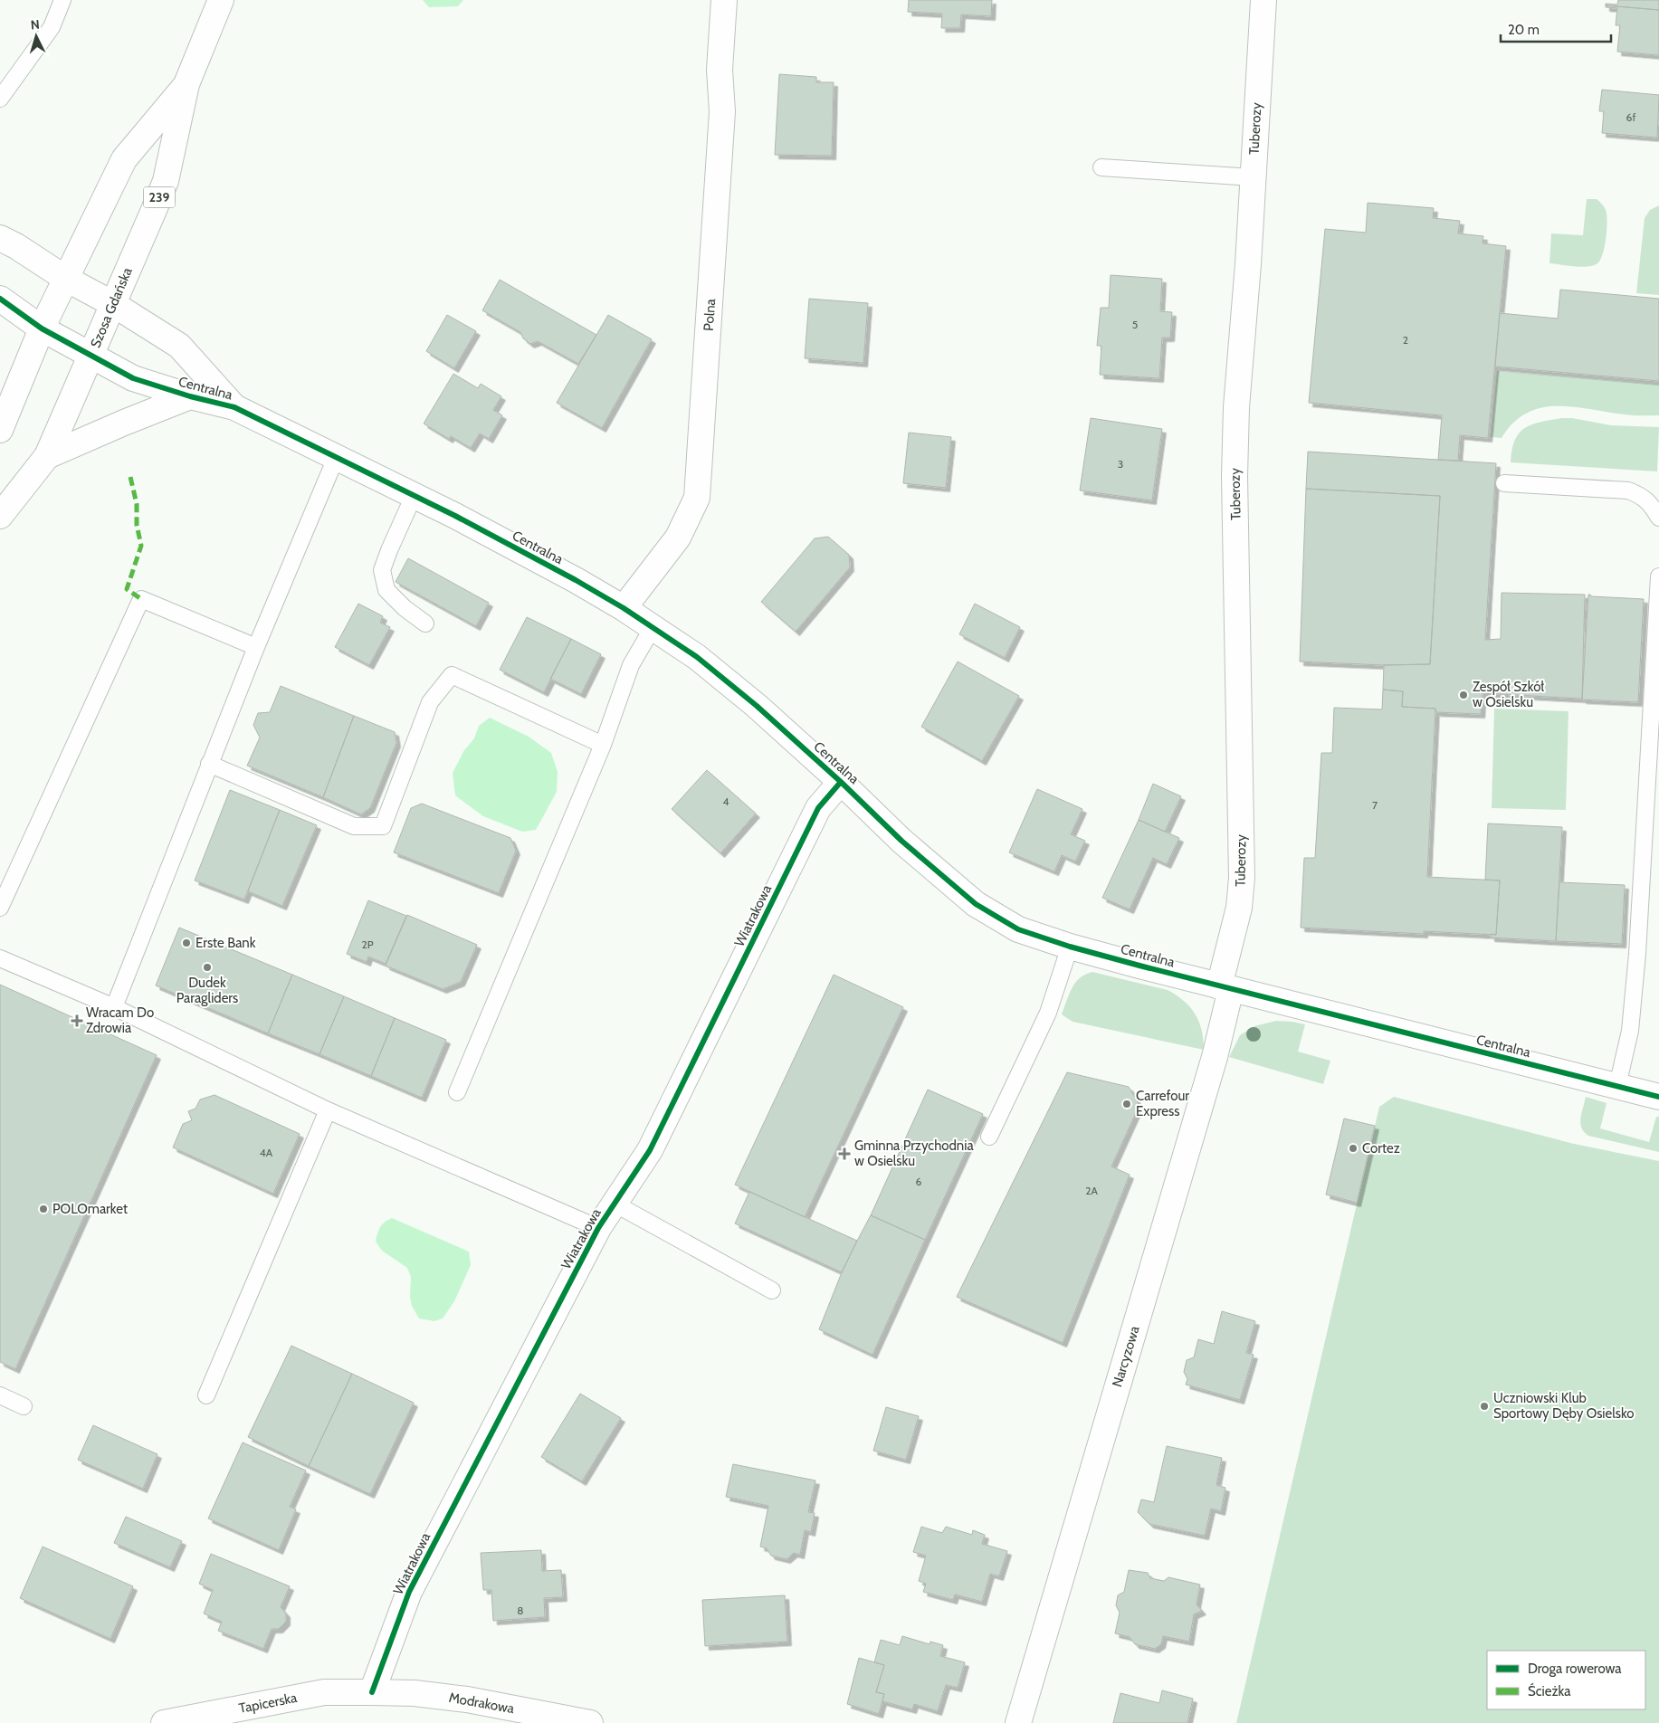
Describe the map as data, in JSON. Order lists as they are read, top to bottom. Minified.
{"streets":{"street":["Tuberozy","239","Szosa Gdańska","Polna","Centralna","Wiatrakowa","Narcyzowa","Tapicerska","Modrakowa"]},"crossings":[["Tuberozy","Centralna"],["Tuberozy","Narcyzowa"],["Szosa Gdańska","Centralna"],["Polna","Centralna"],["Centralna","Wiatrakowa"],["Centralna","Narcyzowa"],["Wiatrakowa","Tapicerska"],["Wiatrakowa","Modrakowa"],["Tapicerska","Modrakowa"]],"places":{"other":["Zespół Szkół w Osielsku","Erste Bank","Dudek Paragliders","Carrefour Express","Cortez","POLOmarket","Uczniowski Klub Sportowy Dęby Osielsko"],"health":["Wracam Do Zdrowia","Gminna Przychodnia w Osielsku"]},"house_numbers":["6f","5","2","3","4","7","2P","4A","6","2A","8"],"legend":["Droga rowerowa","Ścieżka"],"scale_bar":"20 m","north":"top"}
